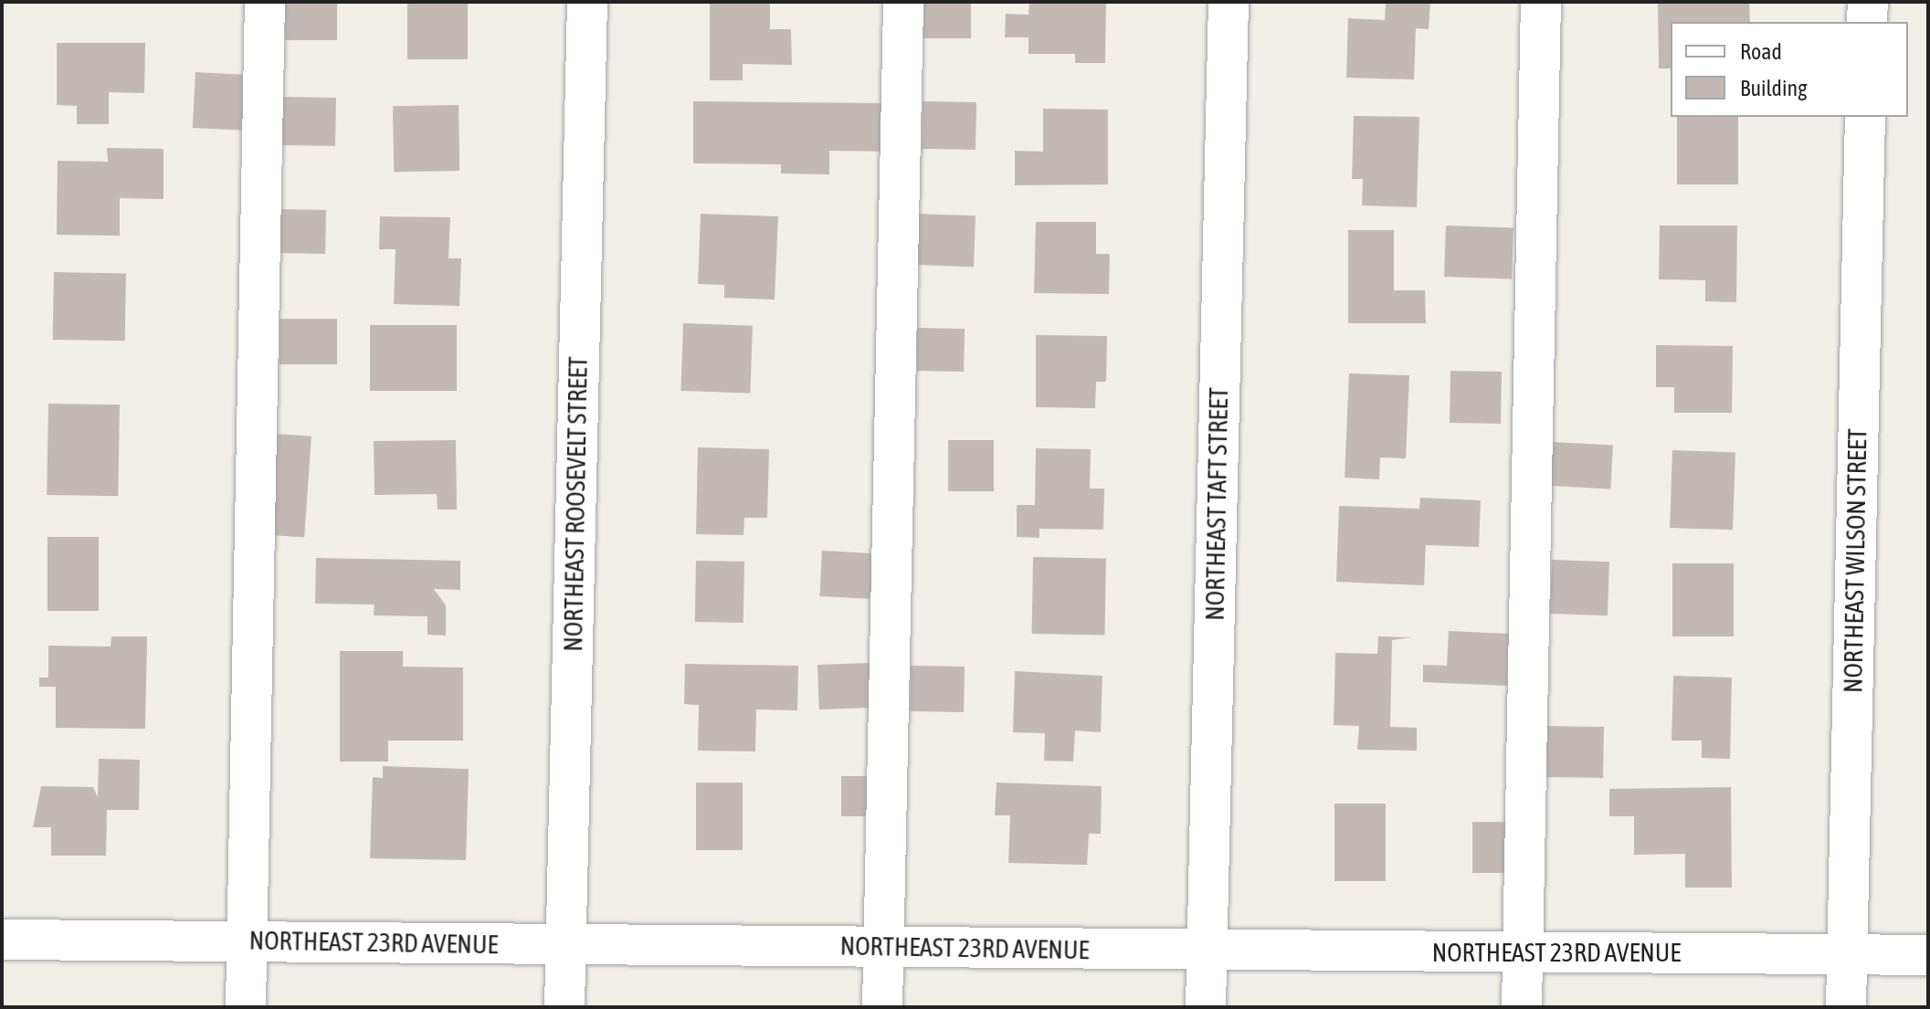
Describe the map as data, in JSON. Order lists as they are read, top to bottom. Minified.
{"streets":{"street":["NORTHEAST ROOSEVELT STREET","NORTHEAST TAFT STREET","NORTHEAST WILSON STREET","NORTHEAST 23RD AVENUE"]},"crossings":[["NORTHEAST ROOSEVELT STREET","NORTHEAST 23RD AVENUE"],["NORTHEAST TAFT STREET","NORTHEAST 23RD AVENUE"],["NORTHEAST WILSON STREET","NORTHEAST 23RD AVENUE"]],"legend":["Road","Building"]}
